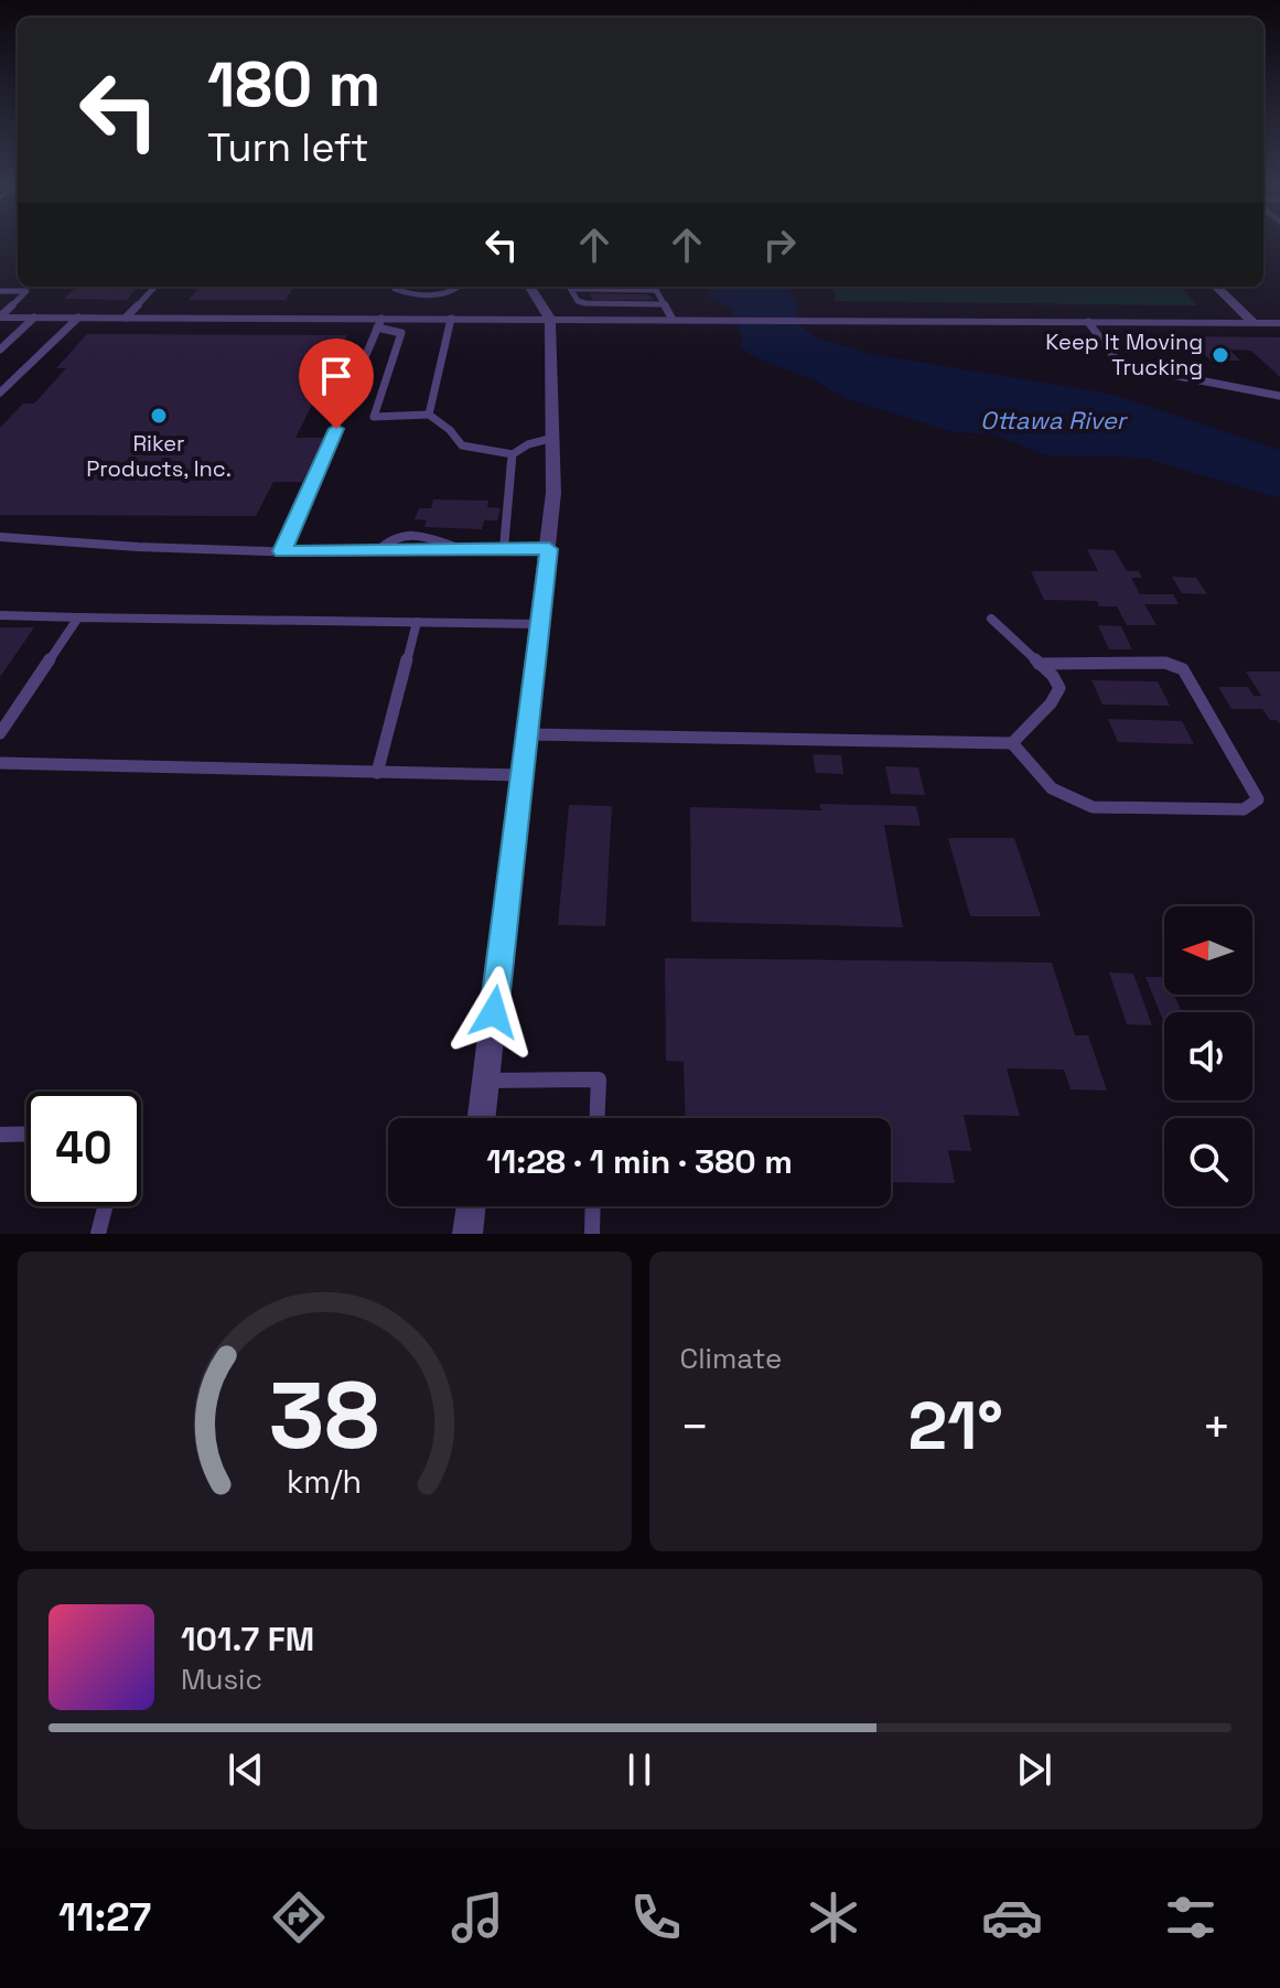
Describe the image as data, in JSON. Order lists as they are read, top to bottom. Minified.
{"water":["Ottawa River"],"places":["Keep It Moving Trucking","Riker Products, Inc."],"north":"left","page":{"turn":["180 m","Turn left"],"limit":"40","trip":"11:28 · 1 min · 380 m","tile":"Climate","heat":["−","21°","+"],"song":["101.7 FM","Music"],"tabs":"11:27","gauge":["38","km/h"]}}
